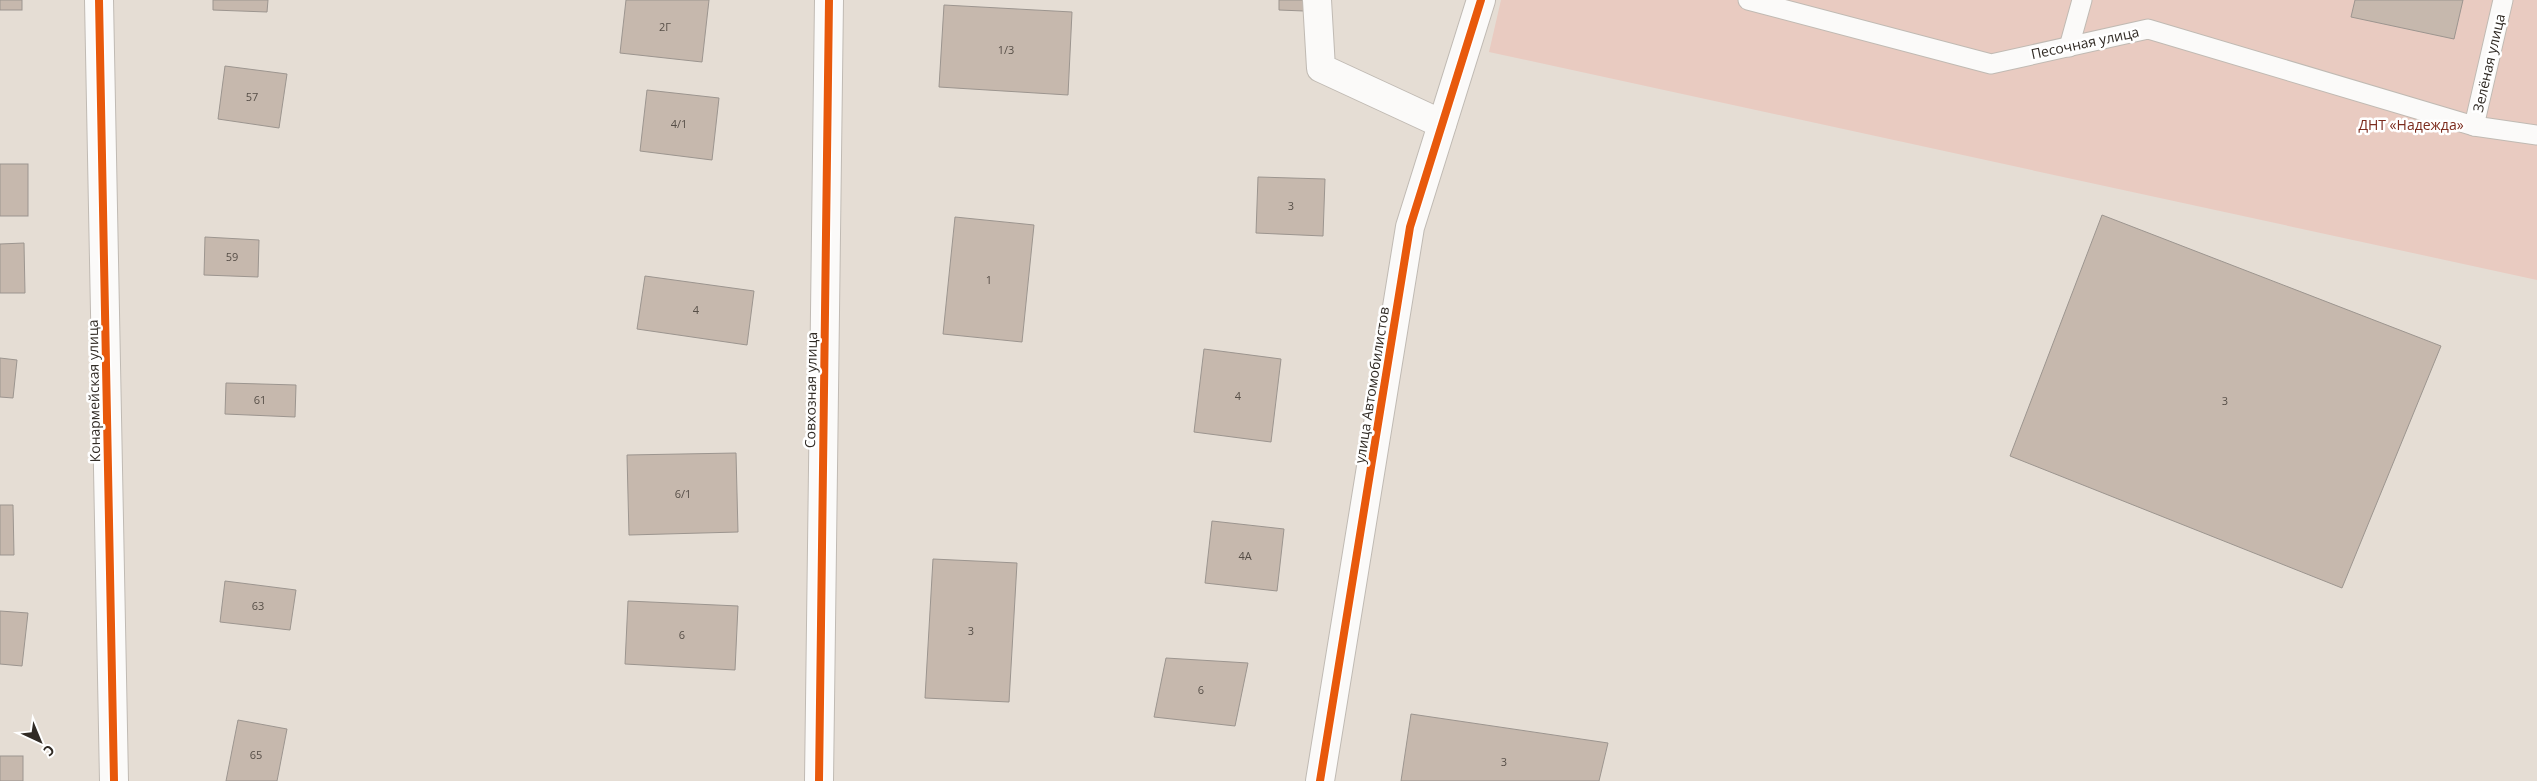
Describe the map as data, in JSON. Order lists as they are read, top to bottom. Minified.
{"streets":{"street":["улица Автомобилистов","Совхозная улица","Конармейская улица"],"lane":["Песочная улица","Зелёная улица"]},"crossings":[["Песочная улица","Зелёная улица"]],"parks":["ДНТ «Надежда»"],"house_numbers":["2Г","1/3","57","4/1","3","59","1","4","4","61","3","6/1","4А","63","3","6","6","65","3"],"north":"bottom right"}
